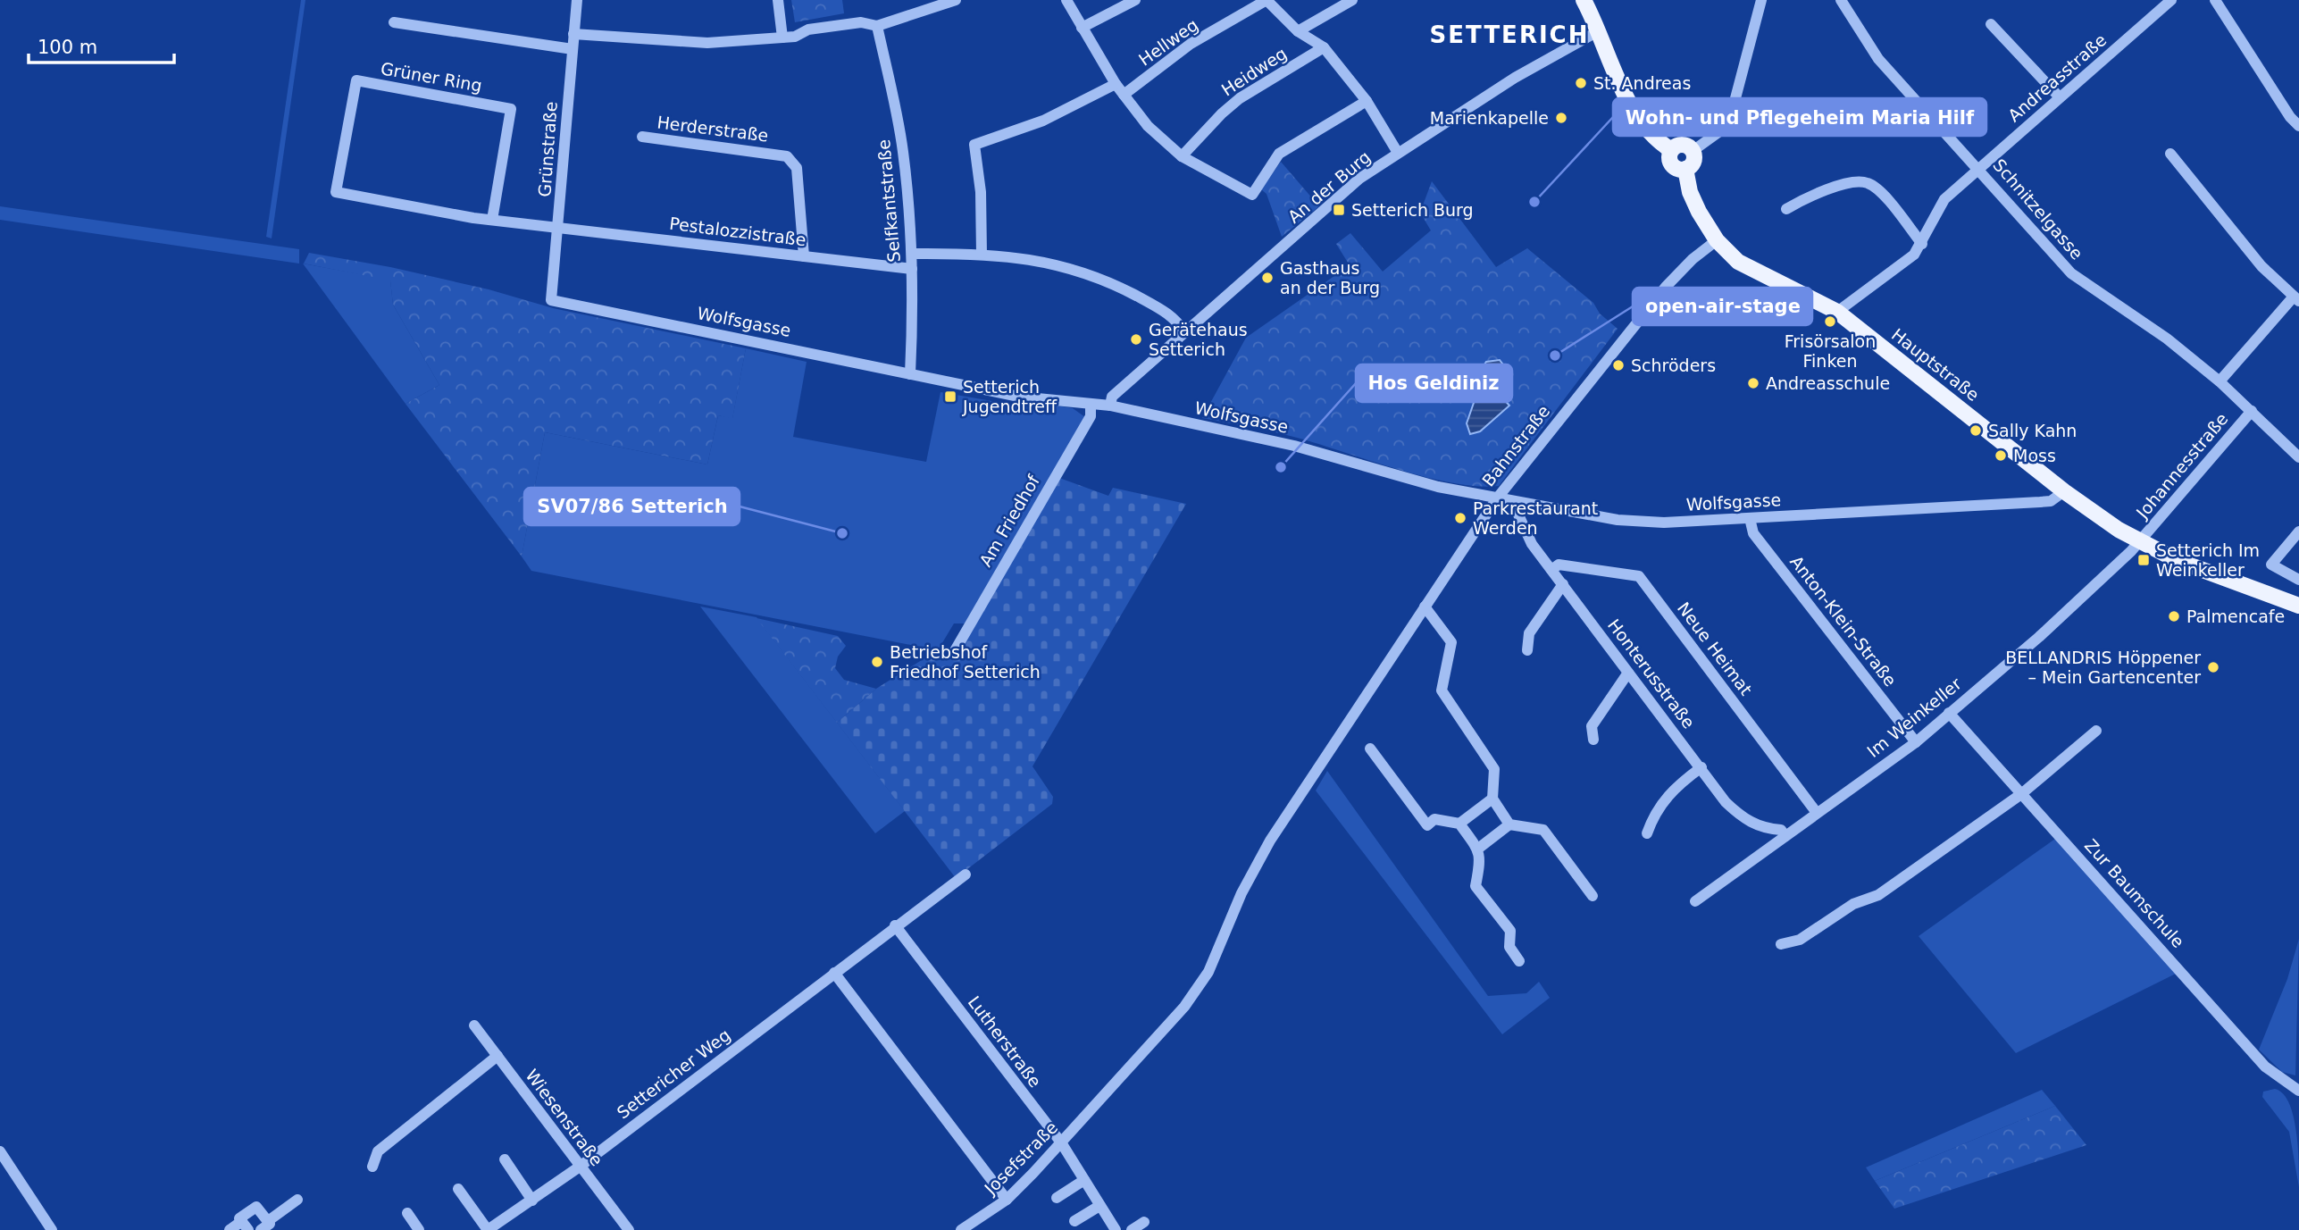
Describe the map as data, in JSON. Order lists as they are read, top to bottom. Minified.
{"streets":{"main road":["Hauptstraße"],"street":["Hellweg","Heidweg","Grüner Ring","Andreasstraße","Herderstraße","Grünstraße","An der Burg","Selfkantstraße","Schnitzelgasse","Pestalozzistraße","Wolfsgasse","Bahnstraße","Johannesstraße","Am Friedhof","Anton-Klein-Straße","Neue Heimat","Honterusstraße","Im Weinkeller","Zur Baumschule","Lutherstraße","Settericher Weg","Wiesenstraße","Josefstraße"]},"crossings":[["Grüner Ring","Grünstraße"],["Grüner Ring","Pestalozzistraße"],["Andreasstraße","Schnitzelgasse"],["Andreasstraße","Hauptstraße"],["Herderstraße","Pestalozzistraße"],["Grünstraße","Pestalozzistraße"],["Grünstraße","Wolfsgasse"],["An der Burg","Wolfsgasse"],["Selfkantstraße","Pestalozzistraße"],["Selfkantstraße","Wolfsgasse"],["Schnitzelgasse","Johannesstraße"],["Wolfsgasse","Hauptstraße"],["Wolfsgasse","Bahnstraße"],["Wolfsgasse","Am Friedhof"],["Wolfsgasse","Anton-Klein-Straße"],["Wolfsgasse","Honterusstraße"],["Hauptstraße","Bahnstraße"],["Hauptstraße","Johannesstraße"],["Hauptstraße","Im Weinkeller"],["Bahnstraße","Josefstraße"],["Johannesstraße","Im Weinkeller"],["Anton-Klein-Straße","Im Weinkeller"],["Neue Heimat","Honterusstraße"],["Neue Heimat","Im Weinkeller"],["Honterusstraße","Im Weinkeller"],["Im Weinkeller","Zur Baumschule"],["Lutherstraße","Settericher Weg"],["Lutherstraße","Josefstraße"],["Settericher Weg","Wiesenstraße"]],"districts":["SETTERICH"],"places":{"other":["St. Andreas","Marienkapelle","Wohn- und Pflegeheim Maria Hilf","Gasthaus an der Burg","Frisörsalon Finken","Gerätehaus Setterich","open-air-stage","Schröders","Andreasschule","Sally Kahn","Moss","Hos Geldiniz","Parkrestaurant Werden","SV07/86 Setterich","Palmencafe","Betriebshof Friedhof Setterich","BELLANDRIS Höppener – Mein Gartencenter"],"transit":["Setterich Burg","Setterich Jugendtreff","Setterich Im Weinkeller"]},"scale_bar":"100 m"}
